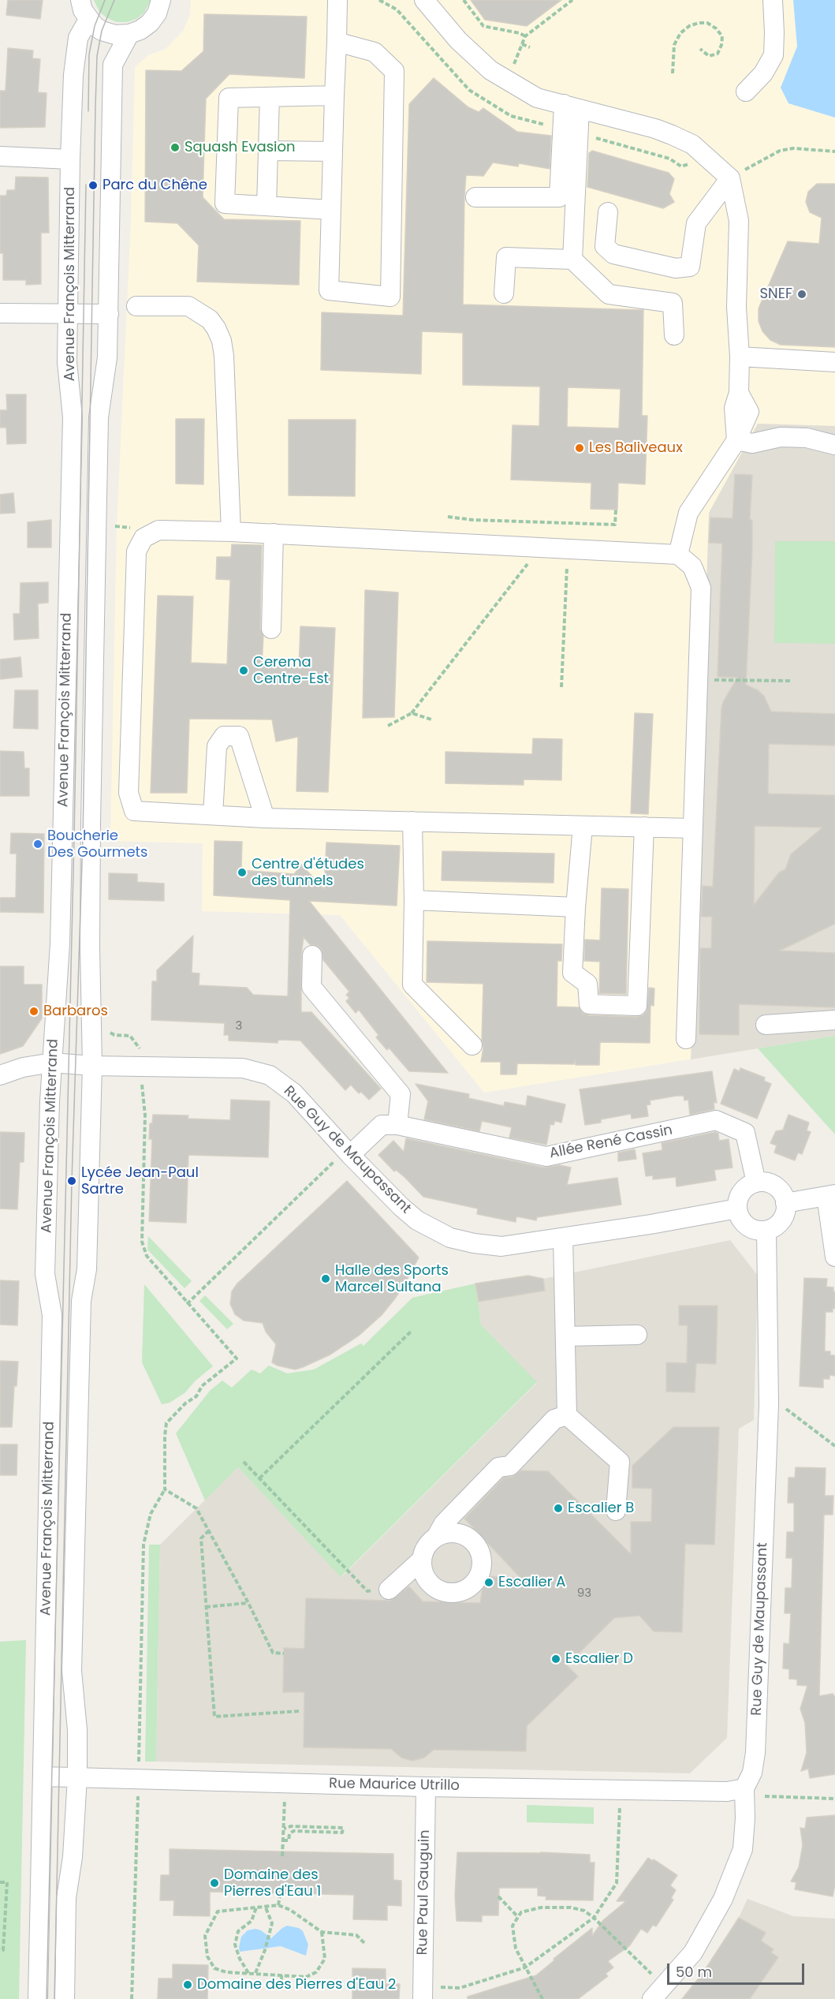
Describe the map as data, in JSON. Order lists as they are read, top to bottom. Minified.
{"streets":{"street":["Avenue François Mitterrand","Allée René Cassin","Rue Guy de Maupassant","Rue Maurice Utrillo","Rue Paul Gauguin"]},"crossings":[["Avenue François Mitterrand","Rue Guy de Maupassant"],["Avenue François Mitterrand","Rue Maurice Utrillo"],["Allée René Cassin","Rue Guy de Maupassant"],["Rue Guy de Maupassant","Rue Maurice Utrillo"],["Rue Maurice Utrillo","Rue Paul Gauguin"]],"places":["Squash Evasion","Parc du Chêne","SNEF","Les Baliveaux","Cerema Centre-Est","Boucherie Des Gourmets","Centre d'études des tunnels","Barbaros","Lycée Jean-Paul Sartre","Halle des Sports Marcel Sultana","Escalier B","Escalier A","Escalier D","Domaine des Pierres d'Eau 1","Domaine des Pierres d'Eau 2"],"house_numbers":["3","93"],"scale_bar":"50 m"}
